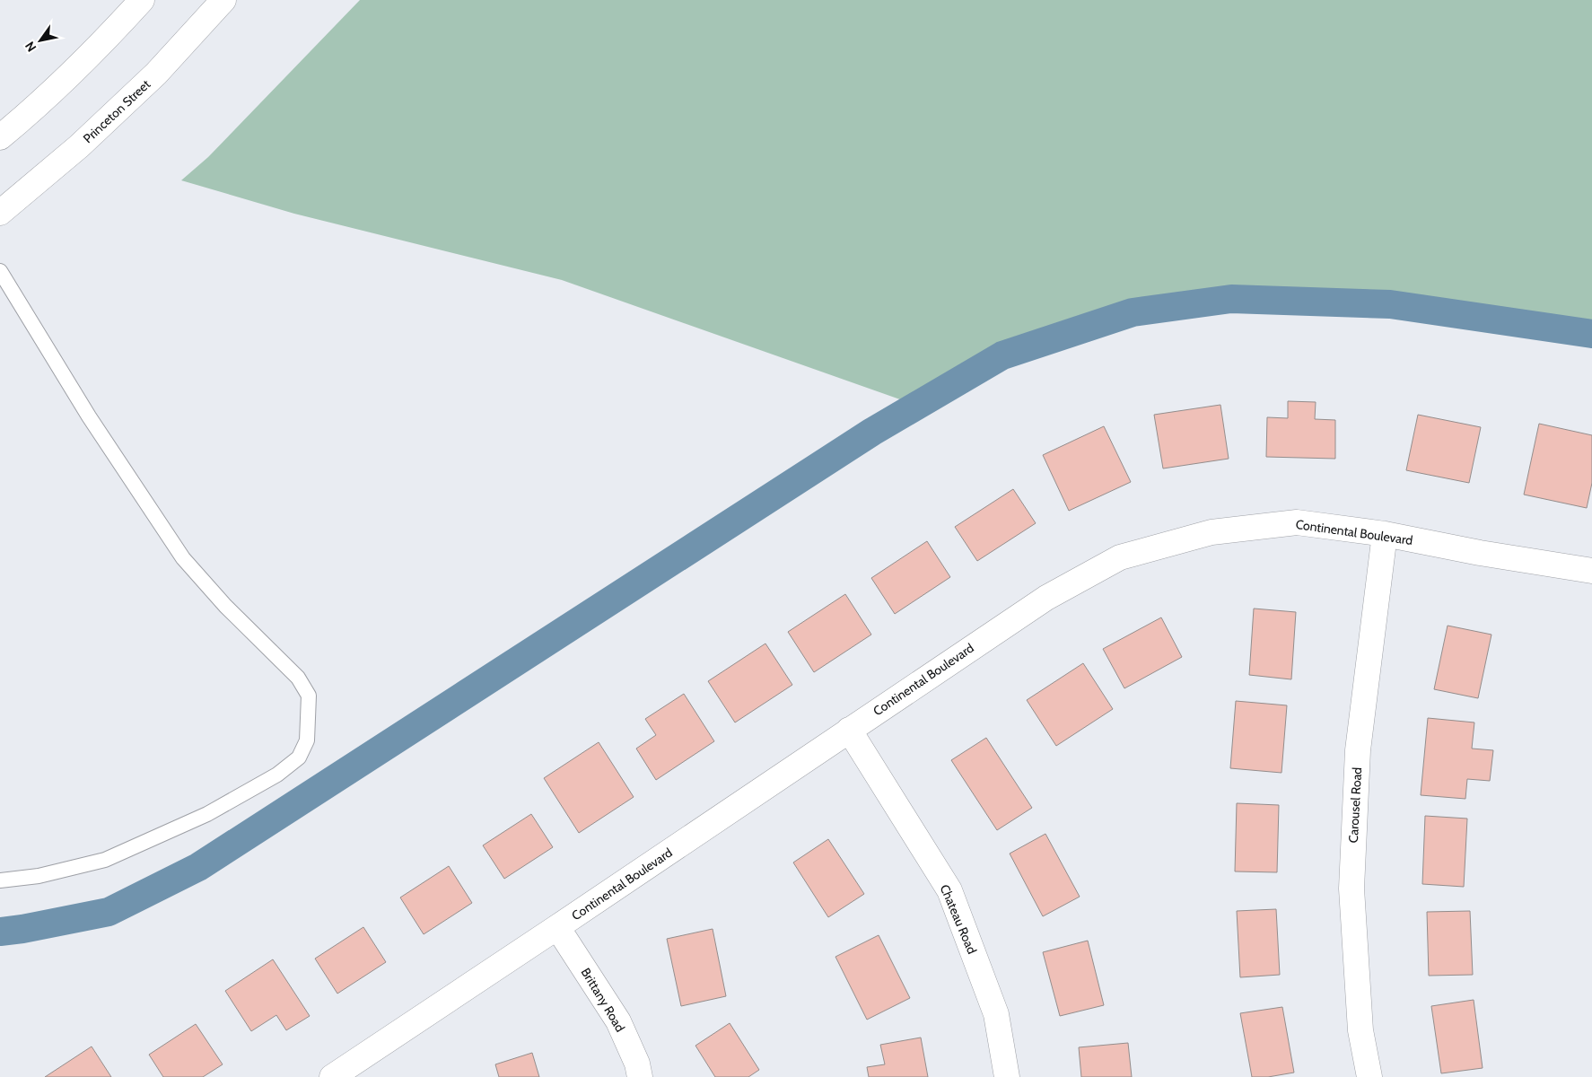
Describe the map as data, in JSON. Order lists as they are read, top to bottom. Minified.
{"streets":{"street":["Princeton Street","Continental Boulevard","Carousel Road","Chateau Road","Brittany Road"]},"crossings":[["Continental Boulevard","Carousel Road"],["Continental Boulevard","Chateau Road"],["Continental Boulevard","Brittany Road"]],"north":"bottom left"}
